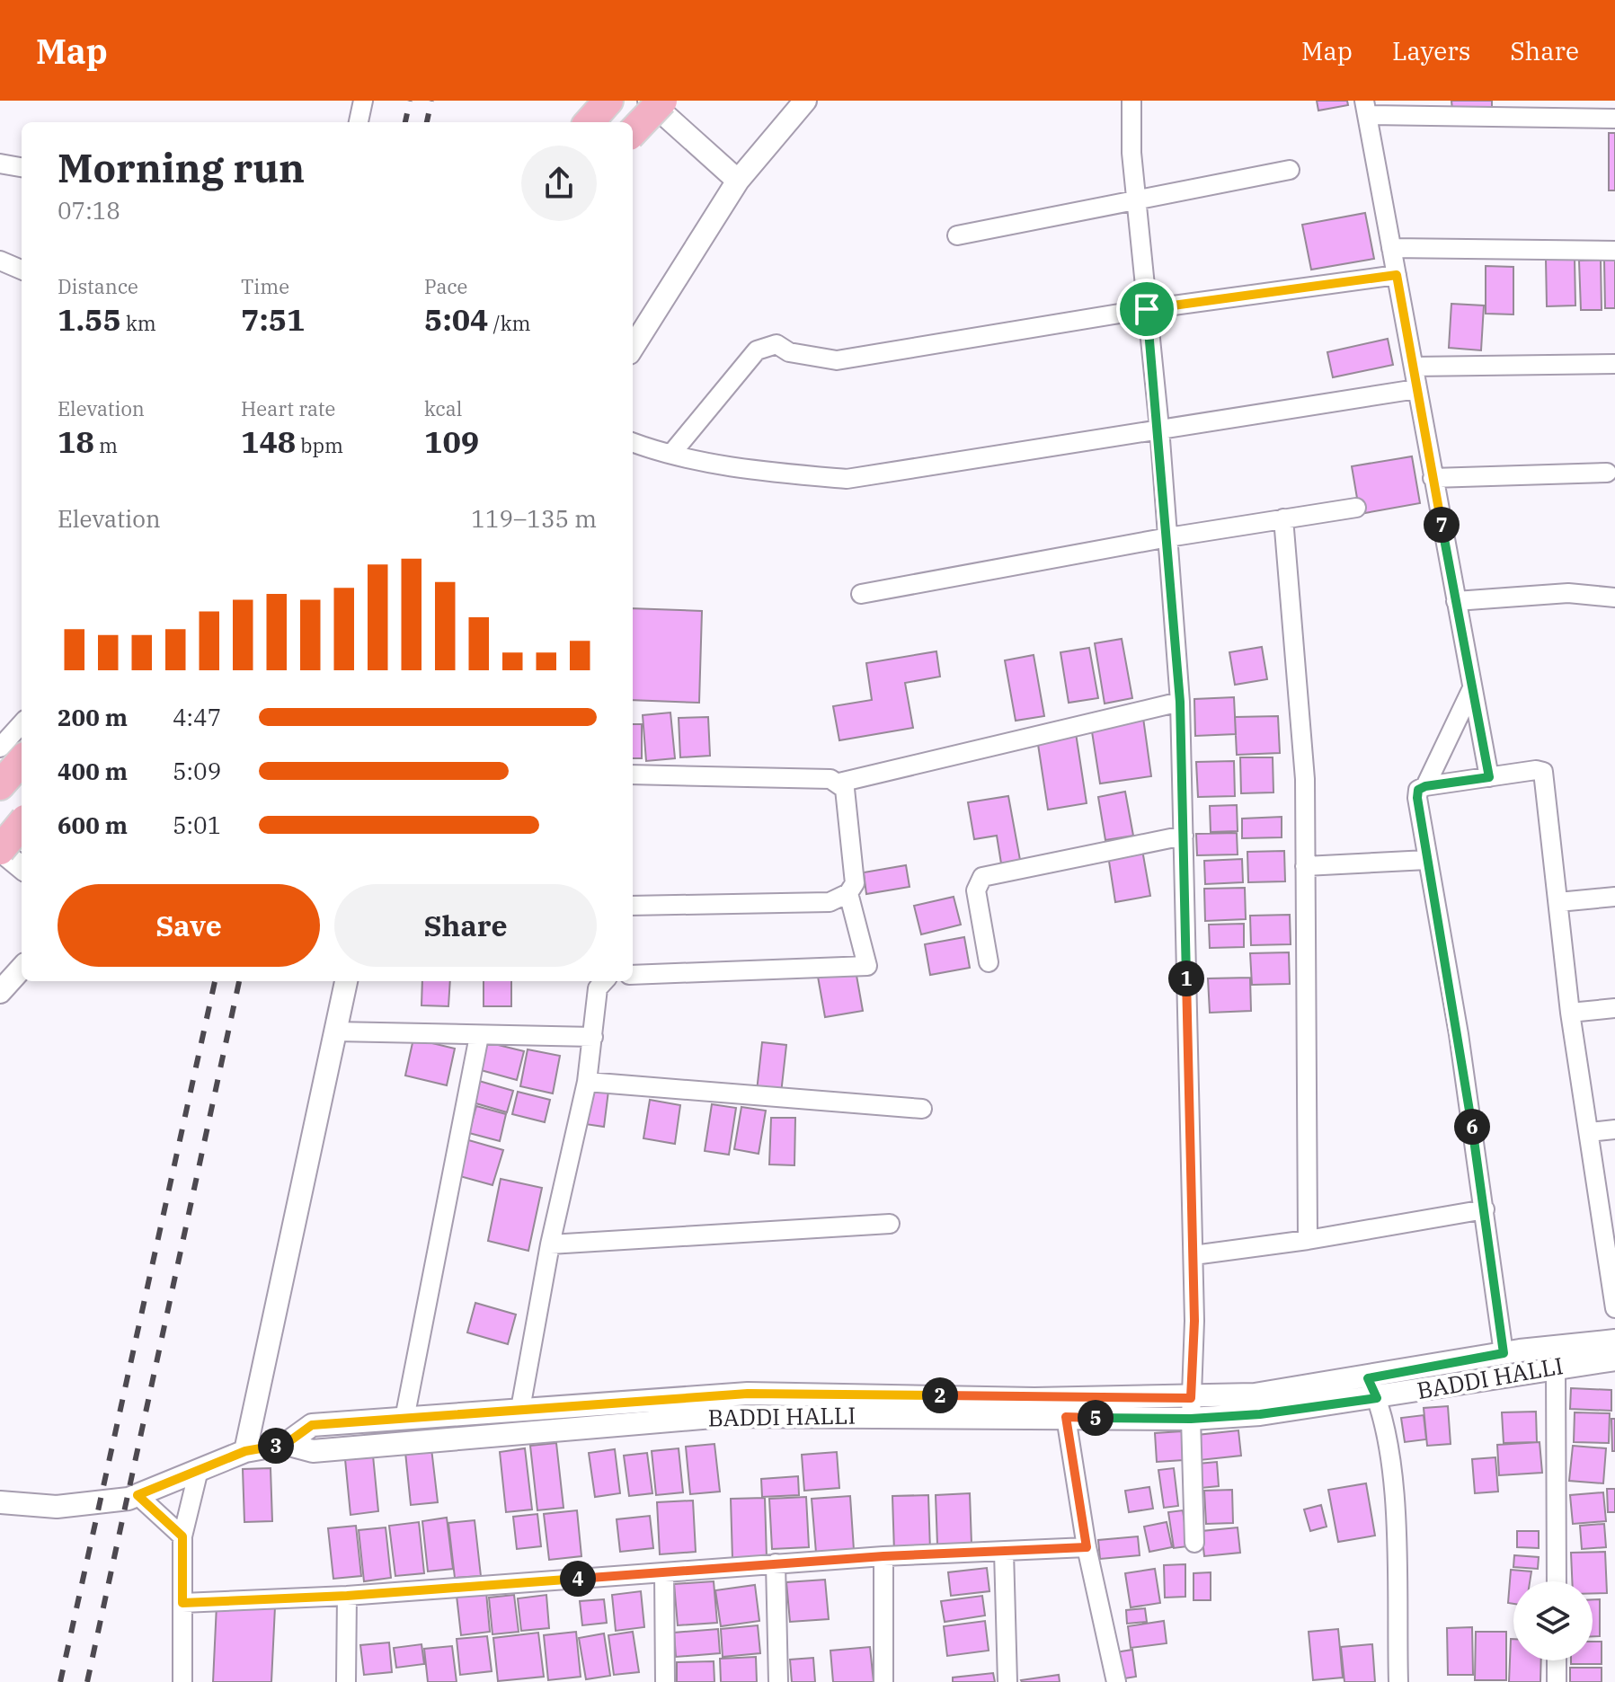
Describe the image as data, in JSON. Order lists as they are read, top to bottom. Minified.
{"streets":{"street":["BADDI HALLI"]},"page":{"header":"Map","nav":["Map","Layers","Share"],"heading":["Morning run","07:18"],"stats":[["Distance","1.55 km"],["Time","7:51"],["Pace","5:04 /km"],["Elevation","18 m"],["Heart rate","148 bpm"],["kcal","109"]],"chart":["Elevation","119–135 m"],"pins":["7","1","6","2","5","3","4"],"list":[{"name":"200 m","note":"4:47"},{"name":"400 m","note":"5:09"},{"name":"600 m","note":"5:01"}],"buttons":["Save","Share"]}}
